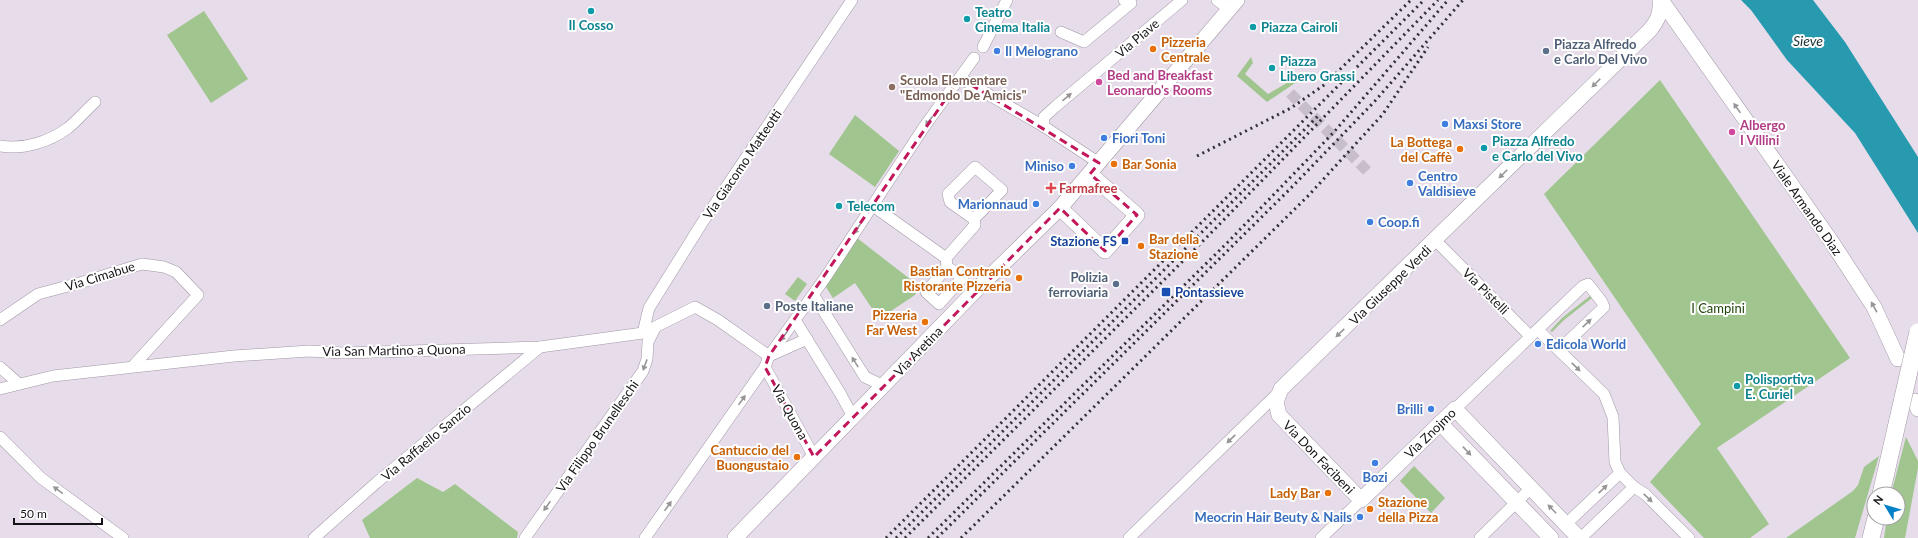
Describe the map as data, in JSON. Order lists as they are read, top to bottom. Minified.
{"streets":{"street":["Via Piave","Via Giacomo Matteotti","Viale Armando Diaz","Via Cimabue","Via Giuseppe Verdi","Via Pistelli","Via San Martino a Quona","Via Aretina","Via Quona","Via Znojmo","Via Filippo Brunelleschi","Via Raffaello Sanzio","Via Don Facibeni"]},"crossings":[["Via Giacomo Matteotti","Via San Martino a Quona"],["Viale Armando Diaz","Via Giuseppe Verdi"],["Via Cimabue","Via San Martino a Quona"],["Via Giuseppe Verdi","Via Don Facibeni"],["Via Pistelli","Via Znojmo"],["Via San Martino a Quona","Via Filippo Brunelleschi"],["Via San Martino a Quona","Via Raffaello Sanzio"],["Via Aretina","Via Quona"],["Via Znojmo","Via Don Facibeni"]],"one_way":["Viale Armando Diaz","Via Giuseppe Verdi"],"water":["Sieve"],"parks":["I Campini"],"places":{"other":["Il Cosso","Teatro Cinema Italia","Piazza Cairoli","Pizzeria Centrale","Il Melograno","Piazza Alfredo e Carlo Del Vivo","Piazza Libero Grassi","Bed and Breakfast Leonardo's Rooms","Scuola Elementare \"Edmondo De Amicis\"","Maxsi Store","Albergo I Villini","Fiori Toni","Piazza Alfredo e Carlo del Vivo","La Bottega del Caffè","Bar Sonia","Miniso","Centro Valdisieve","Marionnaud","Telecom","Coop.fi","Bar della Stazione","Bastian Contrario Ristorante Pizzeria","Polizia ferroviaria","Poste Italiane","Pizzeria Far West","Edicola World","Polisportiva E. Curiel","Brilli","Cantuccio del Buongustaio","Bozi","Lady Bar","Stazione della Pizza","Meocrin Hair Beuty & Nails"],"health":["Farmafree"],"transit":["Stazione FS","Pontassieve"]},"scale_bar":"50 m","north":"top left"}
